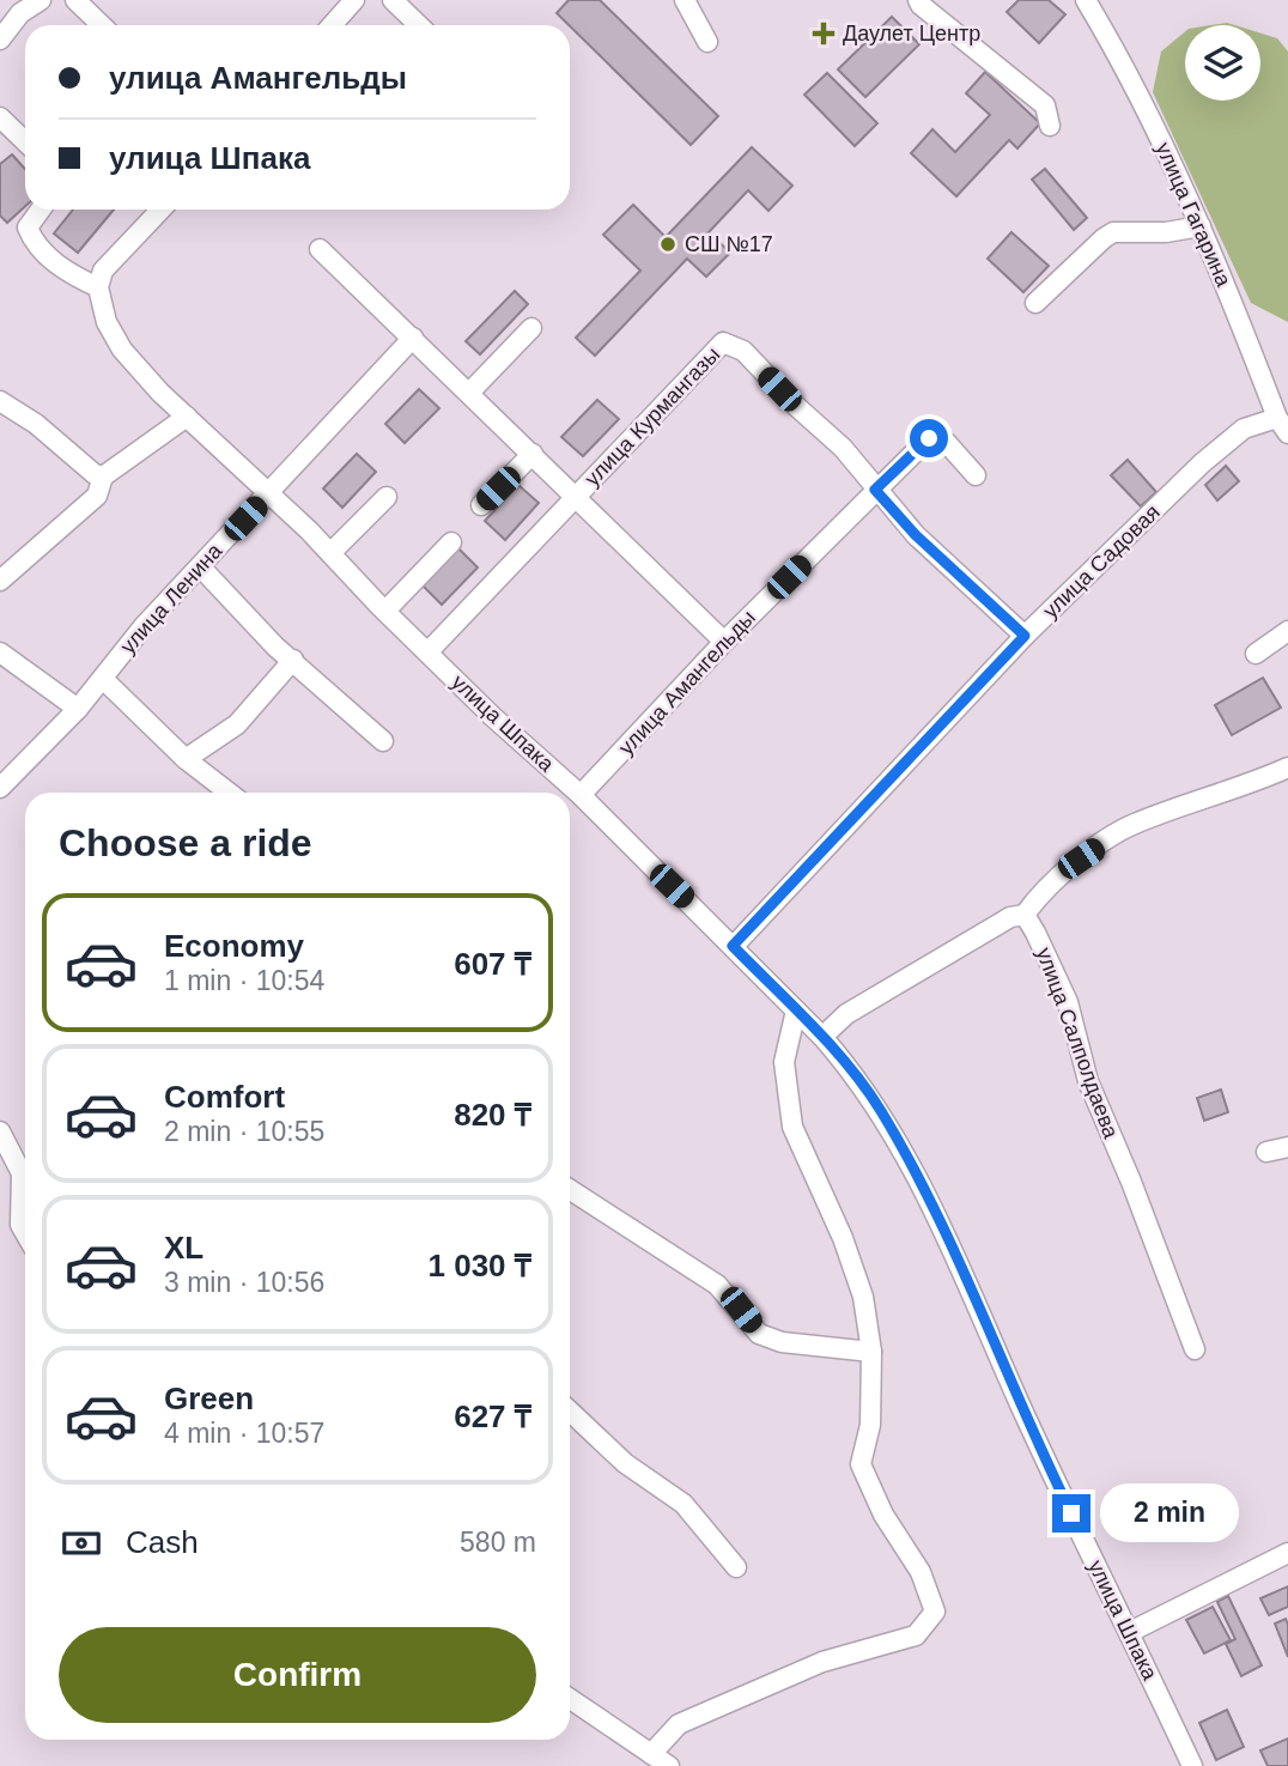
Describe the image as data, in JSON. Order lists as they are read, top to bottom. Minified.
{"streets":{"street":["улица Гагарина","улица Курмангазы","улица Садовая","улица Ленина","улица Амангельды","улица Шпака","улица Салполдаева"]},"crossings":[["улица Гагарина","улица Садовая"],["улица Курмангазы","улица Садовая"],["улица Курмангазы","улица Амангельды"],["улица Курмангазы","улица Шпака"],["улица Садовая","улица Шпака"],["улица Ленина","улица Шпака"],["улица Амангельды","улица Шпака"]],"places":{"health":["Даулет Центр"],"other":["СШ №17"]},"page":{"banner":["улица Амангельды","улица Шпака"],"heading":"Choose a ride","list":[{"name":"Economy","note":"1 min · 10:54","value":"607 ₸"},{"name":"Comfort","note":"2 min · 10:55","value":"820 ₸"},{"name":"XL","note":"3 min · 10:56","value":"1 030 ₸"},{"name":"Green","note":"4 min · 10:57","value":"627 ₸"}],"bubble":"2 min","pay":["Cash","580 m"],"buttons":"Confirm"}}
